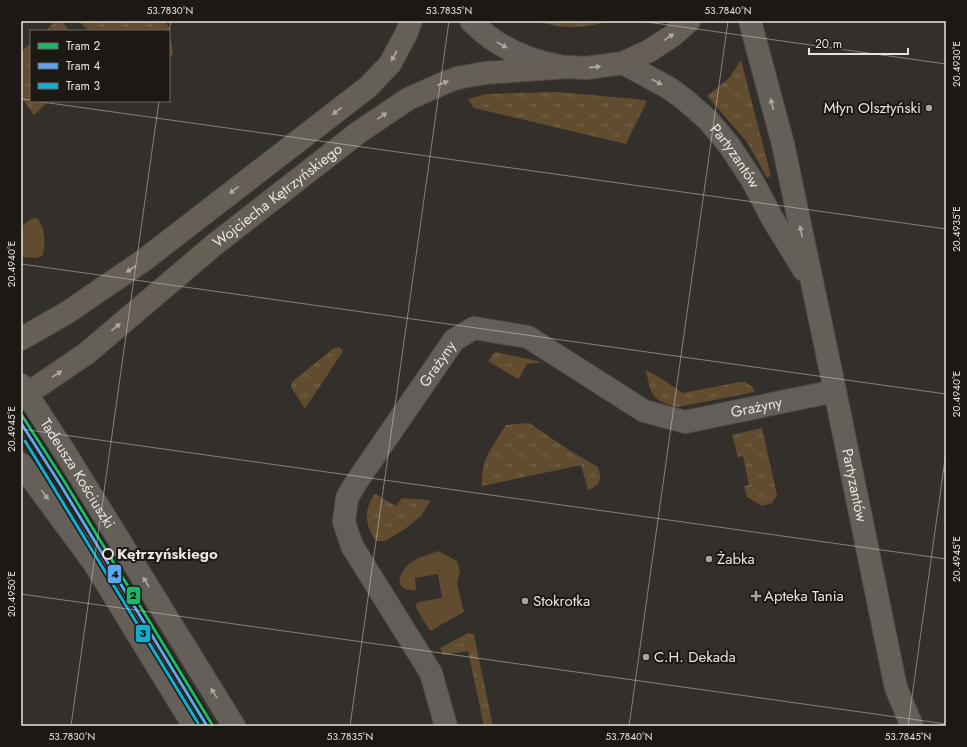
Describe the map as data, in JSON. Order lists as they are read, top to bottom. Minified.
{"streets":{"main road":["Wojciecha Kętrzyńskiego"],"street":["Partyzantów","Grażyny","Tadeusza Kościuszki"]},"crossings":[["Partyzantów","Wojciecha Kętrzyńskiego"],["Partyzantów","Grażyny"],["Wojciecha Kętrzyńskiego","Tadeusza Kościuszki"]],"places":{"other":["Młyn Olsztyński","Kętrzyńskiego","Żabka","Stokrotka","C.H. Dekada"],"health":["Apteka Tania"]},"lines":["tram line 2","tram line 4","tram line 3"],"legend":["Tram 2","Tram 4","Tram 3"],"scale_bar":"20 m","coordinates":["53.7830°N","53.7835°N","53.7840°N","20.4930°E","20.4935°E","20.4940°E","20.4945°E","20.4950°E","53.7845°N"]}
